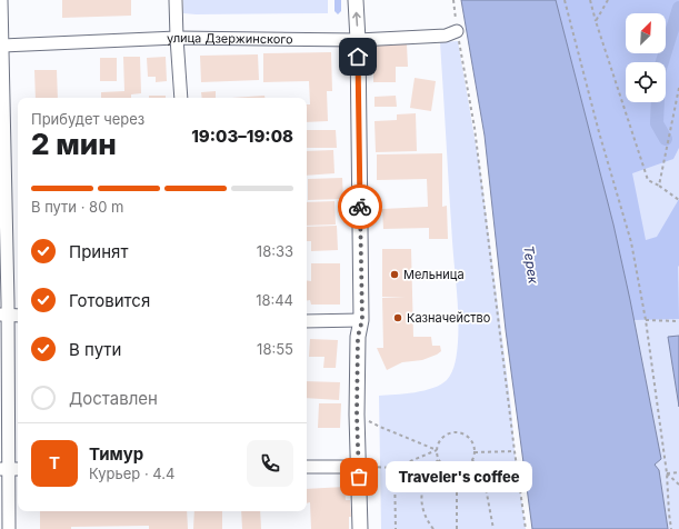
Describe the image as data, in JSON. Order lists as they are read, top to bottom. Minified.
{"streets":{"street":["улица Дзержинского"]},"water":["Терек"],"places":["Мельница","Казначейство","Traveler's coffee"],"north":"top right","page":{"heading":["2 мин","Прибудет через","19:03–19:08"],"panel":["Тимур","Курьер · 4.4"],"bar":"В пути · 80 m","list":[["Принят","18:33"],["Готовится","18:44"],["В пути","18:55"],"Доставлен"],"round":"Т","bubble":"Traveler's coffee"}}
